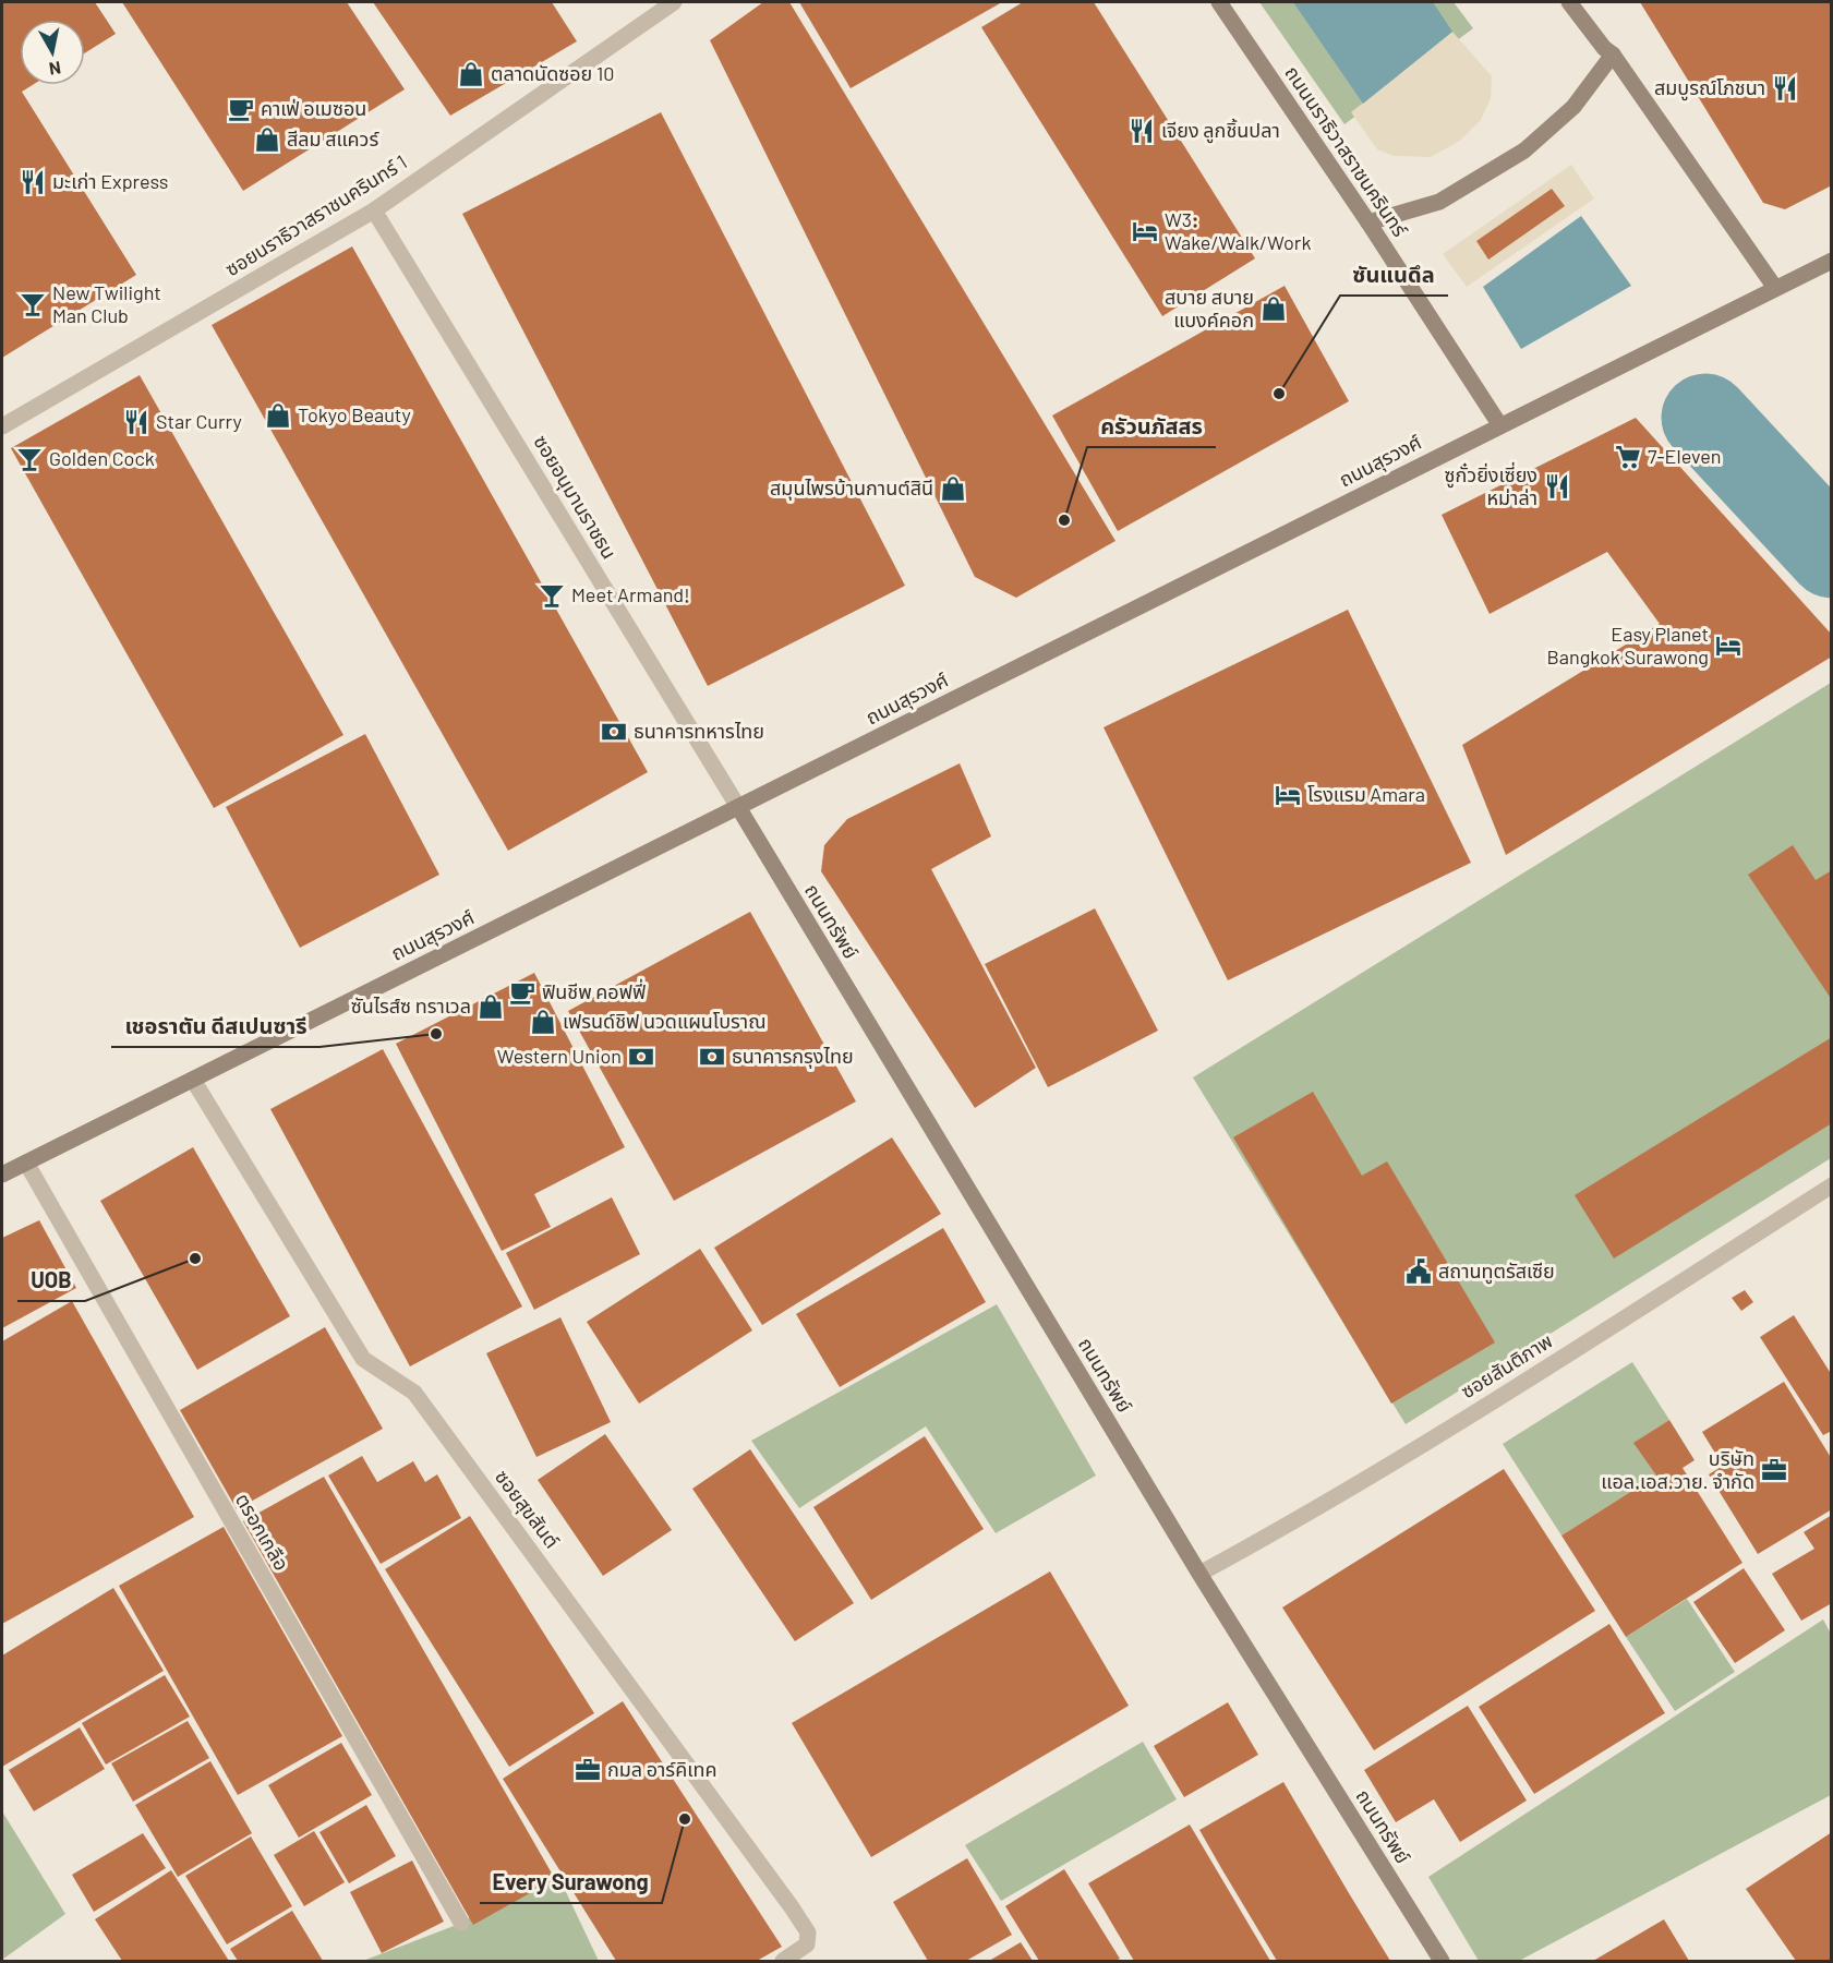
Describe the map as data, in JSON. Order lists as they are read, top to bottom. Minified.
{"streets":{"main road":["ถนนนราธิวาสราชนครินทร์","ถนนสุรวงศ์","ถนนทรัพย์"],"street":["ซอยนราธิวาสราชนครินทร์ 1","ซอยอนุมานราชธน","ซอยสันติภาพ","ซอยสุขสันต์","ตรอกเกลือ"]},"crossings":[["ถนนนราธิวาสราชนครินทร์","ถนนสุรวงศ์"],["ซอยนราธิวาสราชนครินทร์ 1","ซอยอนุมานราชธน"],["ถนนสุรวงศ์","ซอยอนุมานราชธน"],["ถนนสุรวงศ์","ถนนทรัพย์"],["ถนนสุรวงศ์","ซอยสุขสันต์"],["ถนนสุรวงศ์","ตรอกเกลือ"],["ซอยอนุมานราชธน","ถนนทรัพย์"],["ถนนทรัพย์","ซอยสันติภาพ"]],"places":{"shop":["ตลาดนัดซอย 10","สีลม สแควร์","สบาย สบาย แบงค์คอก","Tokyo Beauty","สมุนไพรบ้านกานต์สินี","ซันไรส์ซ ทราเวล","เฟรนด์ชิฟ นวดแผนโบราณ"],"restaurant":["สมบูรณ์โภชนา","เจียง ลูกชิ้นปลา","มะเก่า Express","Star Curry","ซูกั๋วยิ่งเซี่ยง หม่าล่า"],"cafe":["คาเฟ่ อเมซอน","ฟินชีพ คอฟฟี่"],"hotel":["W3: Wake/Walk/Work","Easy Planet Bangkok Surawong","โรงแรม Amara"],"bar":["New Twilight Man Club","Golden Cock","Meet Armand!"],"other":["ซันแนดึล","ครัวนภัสสร","เชอราตัน ดีสเปนซารี","UOB","Every Surawong"],"supermarket":["7-Eleven"],"bank":["ธนาคารทหารไทย","Western Union","ธนาคารกรุงไทย"],"public building":["สถานทูตรัสเซีย"],"office":["บริษัท แอล.เอส.วาย. จำกัด","กมล อาร์คิเทค"]},"north":"bottom"}
